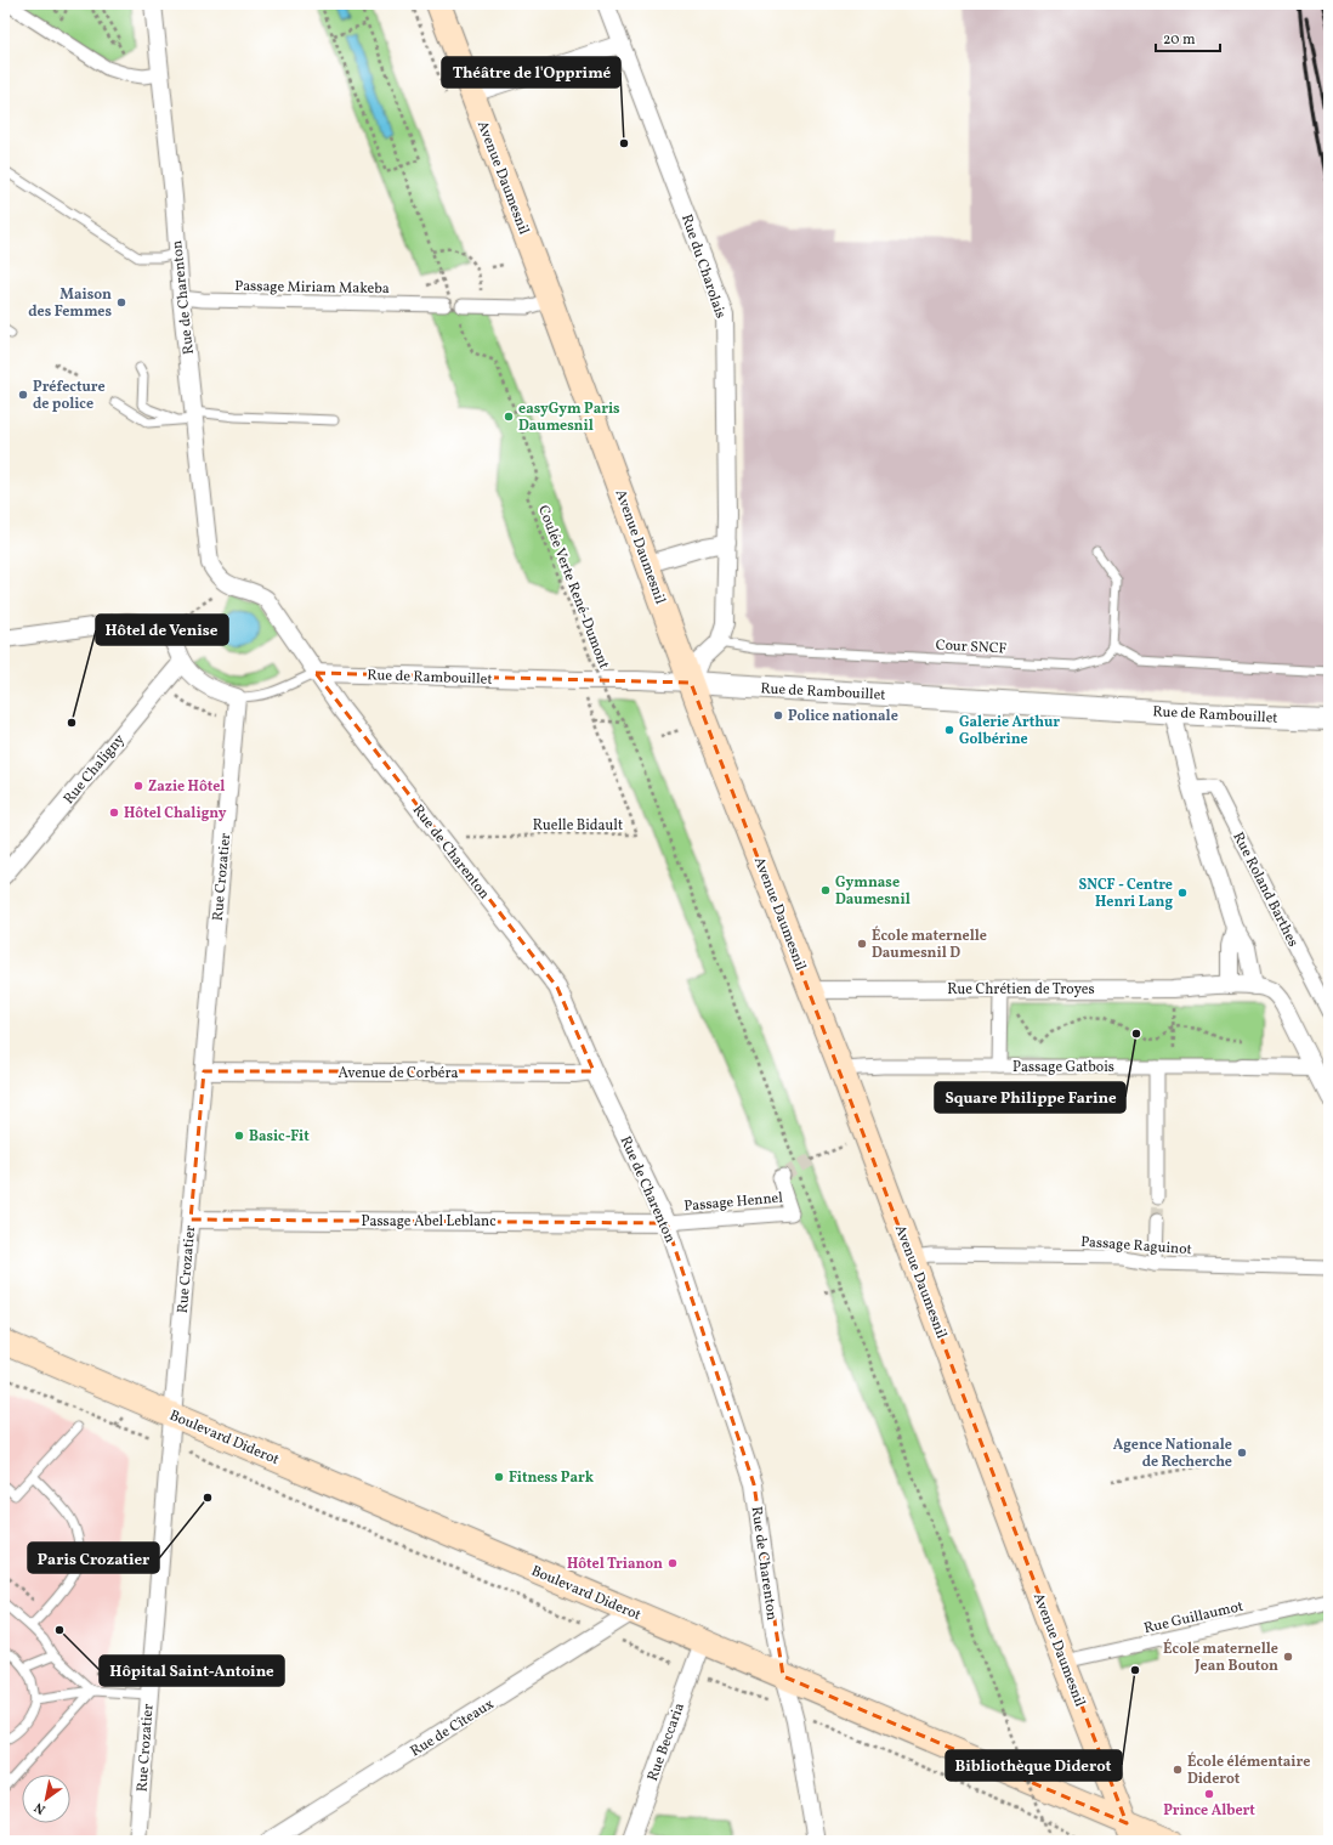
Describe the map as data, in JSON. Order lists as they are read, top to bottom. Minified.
{"streets":{"main road":["Avenue Daumesnil","Boulevard Diderot"],"street":["Rue du Charolais","Passage Miriam Makeba","Rue de Charenton","Rue de Rambouillet","Rue Chaligny","Rue Crozatier","Rue Roland Barthes","Rue Chrétien de Troyes","Passage Gatbois","Avenue de Corbéra","Passage Hennel","Passage Abel Leblanc","Passage Raguinot","Rue Guillaumot","Rue de Cîteaux","Rue Beccaria"],"lane":["Cour SNCF"],"path":["Coulée Verte René-Dumont","Ruelle Bidault"]},"crossings":[["Avenue Daumesnil","Rue du Charolais"],["Avenue Daumesnil","Passage Miriam Makeba"],["Avenue Daumesnil","Rue de Rambouillet"],["Avenue Daumesnil","Rue Chrétien de Troyes"],["Avenue Daumesnil","Passage Gatbois"],["Avenue Daumesnil","Passage Raguinot"],["Avenue Daumesnil","Boulevard Diderot"],["Avenue Daumesnil","Rue Guillaumot"],["Rue du Charolais","Cour SNCF"],["Rue du Charolais","Rue de Rambouillet"],["Passage Miriam Makeba","Rue de Charenton"],["Passage Miriam Makeba","Coulée Verte René-Dumont"],["Rue de Charenton","Rue de Rambouillet"],["Rue de Charenton","Ruelle Bidault"],["Rue de Charenton","Avenue de Corbéra"],["Rue de Charenton","Passage Hennel"],["Rue de Charenton","Passage Abel Leblanc"],["Rue de Charenton","Boulevard Diderot"],["Rue de Rambouillet","Ruelle Bidault"],["Rue Crozatier","Avenue de Corbéra"],["Rue Crozatier","Passage Abel Leblanc"],["Rue Crozatier","Boulevard Diderot"],["Passage Hennel","Passage Abel Leblanc"],["Boulevard Diderot","Rue de Cîteaux"],["Boulevard Diderot","Rue Beccaria"]],"places":["Théâtre de l'Opprimé","Maison des Femmes","Préfecture de police","easyGym Paris Daumesnil","Police nationale","Hôtel de Venise","Galerie Arthur Golbérine","Zazie Hôtel","Hôtel Chaligny","Gymnase Daumesnil","SNCF - Centre Henri Lang","École maternelle Daumesnil D","Square Philippe Farine","Basic-Fit","Agence Nationale de Recherche","Fitness Park","Paris Crozatier","Hôtel Trianon","Hôpital Saint-Antoine","École maternelle Jean Bouton","Bibliothèque Diderot","École élémentaire Diderot","Prince Albert"],"scale_bar":"20 m","north":"bottom left"}
